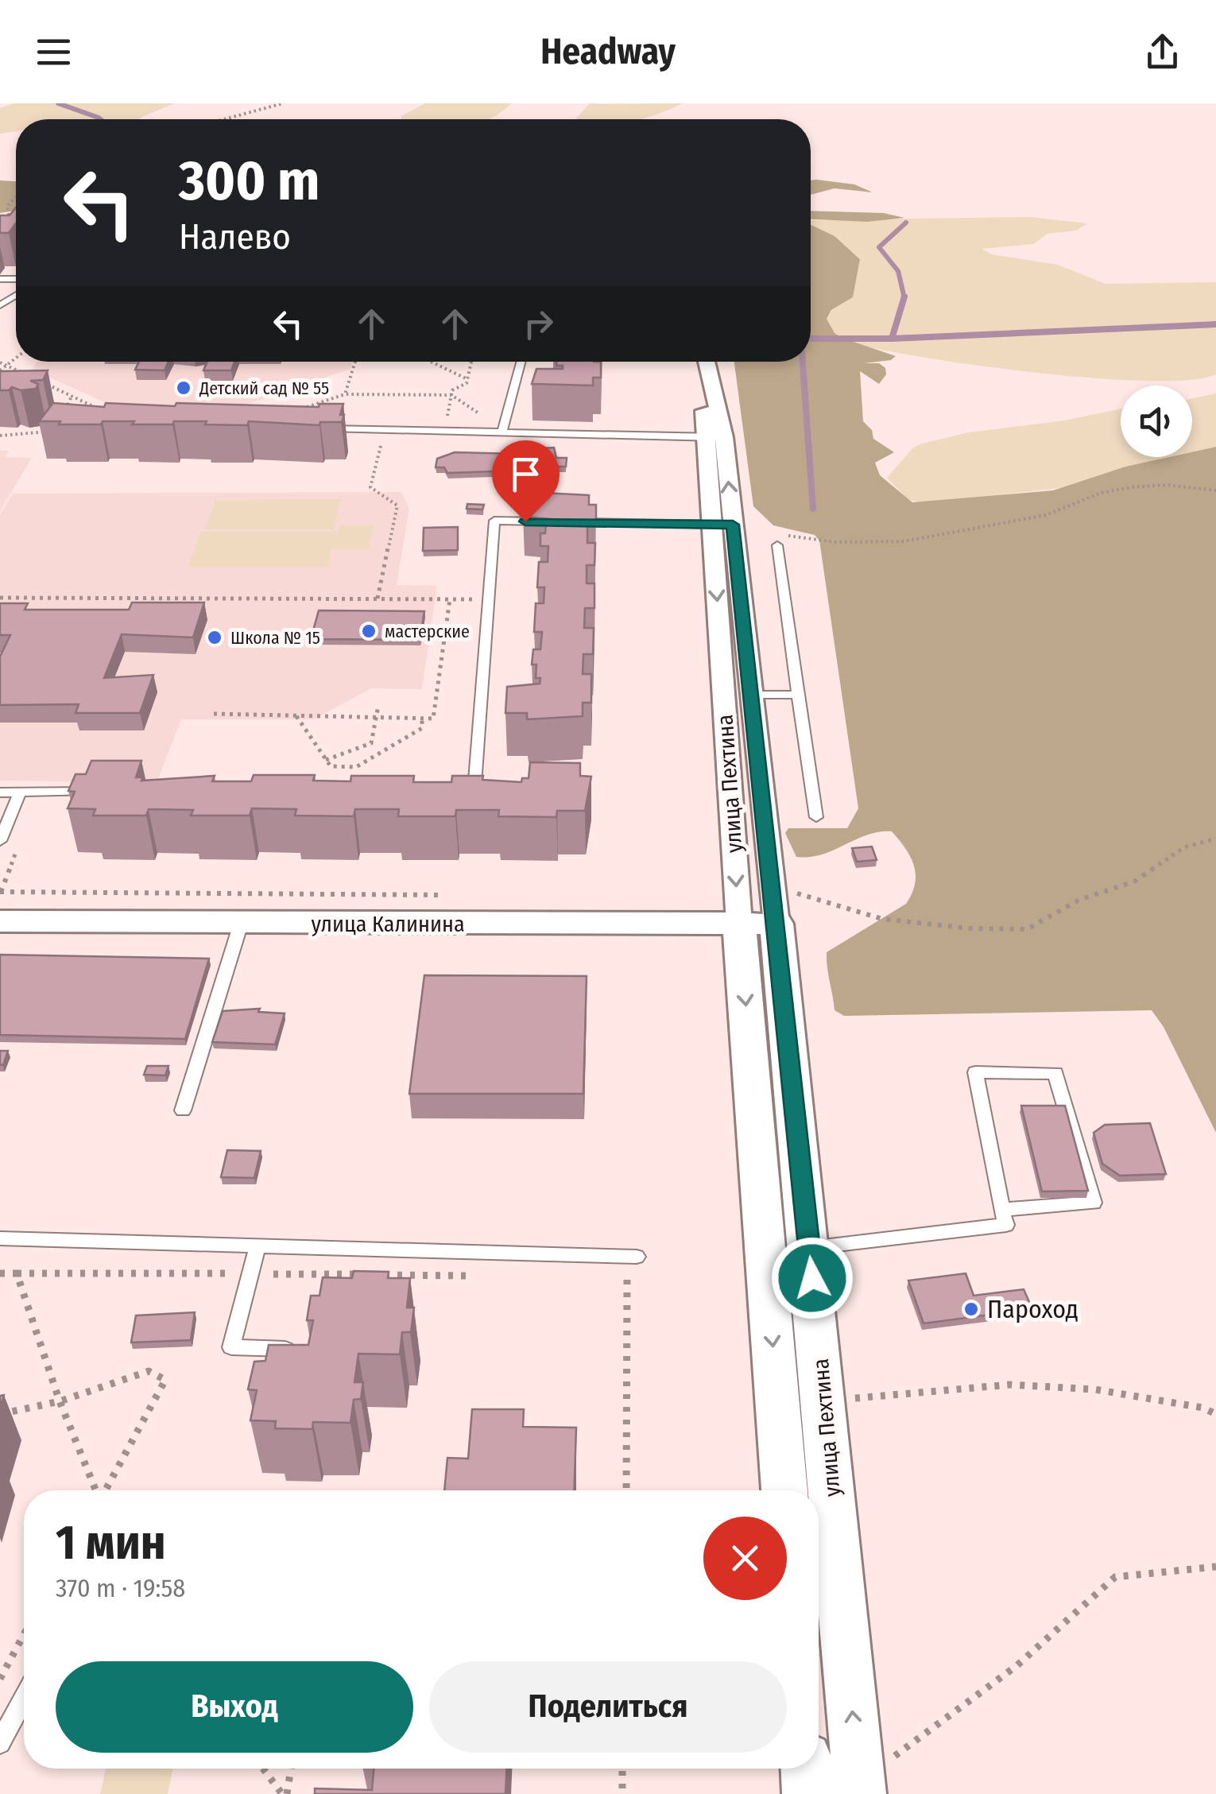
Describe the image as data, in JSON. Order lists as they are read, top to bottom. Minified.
{"streets":{"street":["улица Пехтина","улица Калинина"]},"crossings":[["улица Пехтина","улица Калинина"]],"places":["Детский сад № 55","мастерские","Школа № 15","Пароход"],"page":{"header":"Headway","turn":["300 m","Налево"],"heading":["1 мин","370 m · 19:58"],"buttons":["Выход","Поделиться"]}}
